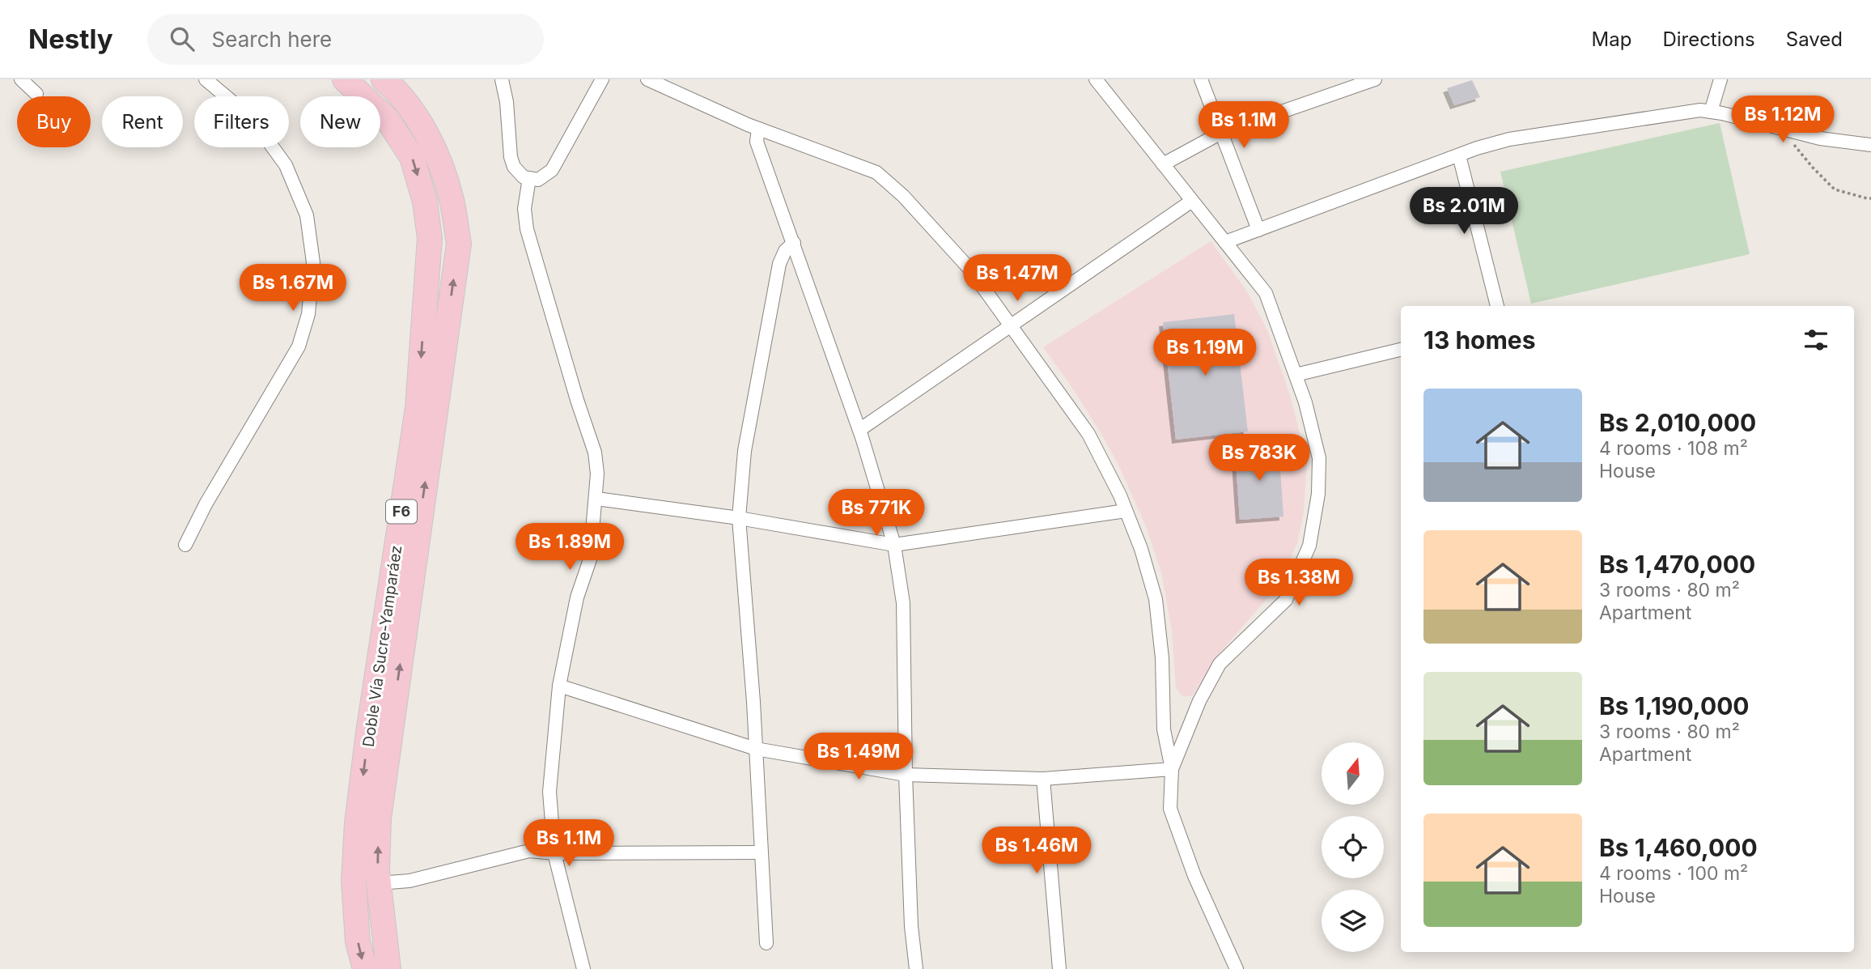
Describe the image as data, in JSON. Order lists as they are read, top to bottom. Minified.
{"streets":{"highway":["F6","Doble Vía Sucre-Yamparáez"]},"north":"top","page":{"header":"Nestly","search":"Search here","nav":["Map","Directions","Saved"],"price":["Bs 1.12M","Bs 1.1M","Bs 2.01M","Bs 1.47M","Bs 1.67M","Bs 1.19M","Bs 783K","Bs 771K","Bs 1.89M","Bs 1.38M","Bs 1.49M","Bs 1.1M","Bs 1.46M"],"chip":["Buy","Rent","Filters","New"],"heading":"13 homes","list":[{"name":"Bs 2,010,000","note":"4 rooms · 108 m² · House"},{"name":"Bs 1,470,000","note":"3 rooms · 80 m² · Apartment"},{"name":"Bs 1,190,000","note":"3 rooms · 80 m² · Apartment"},{"name":"Bs 1,460,000","note":"4 rooms · 100 m² · House"}]}}
